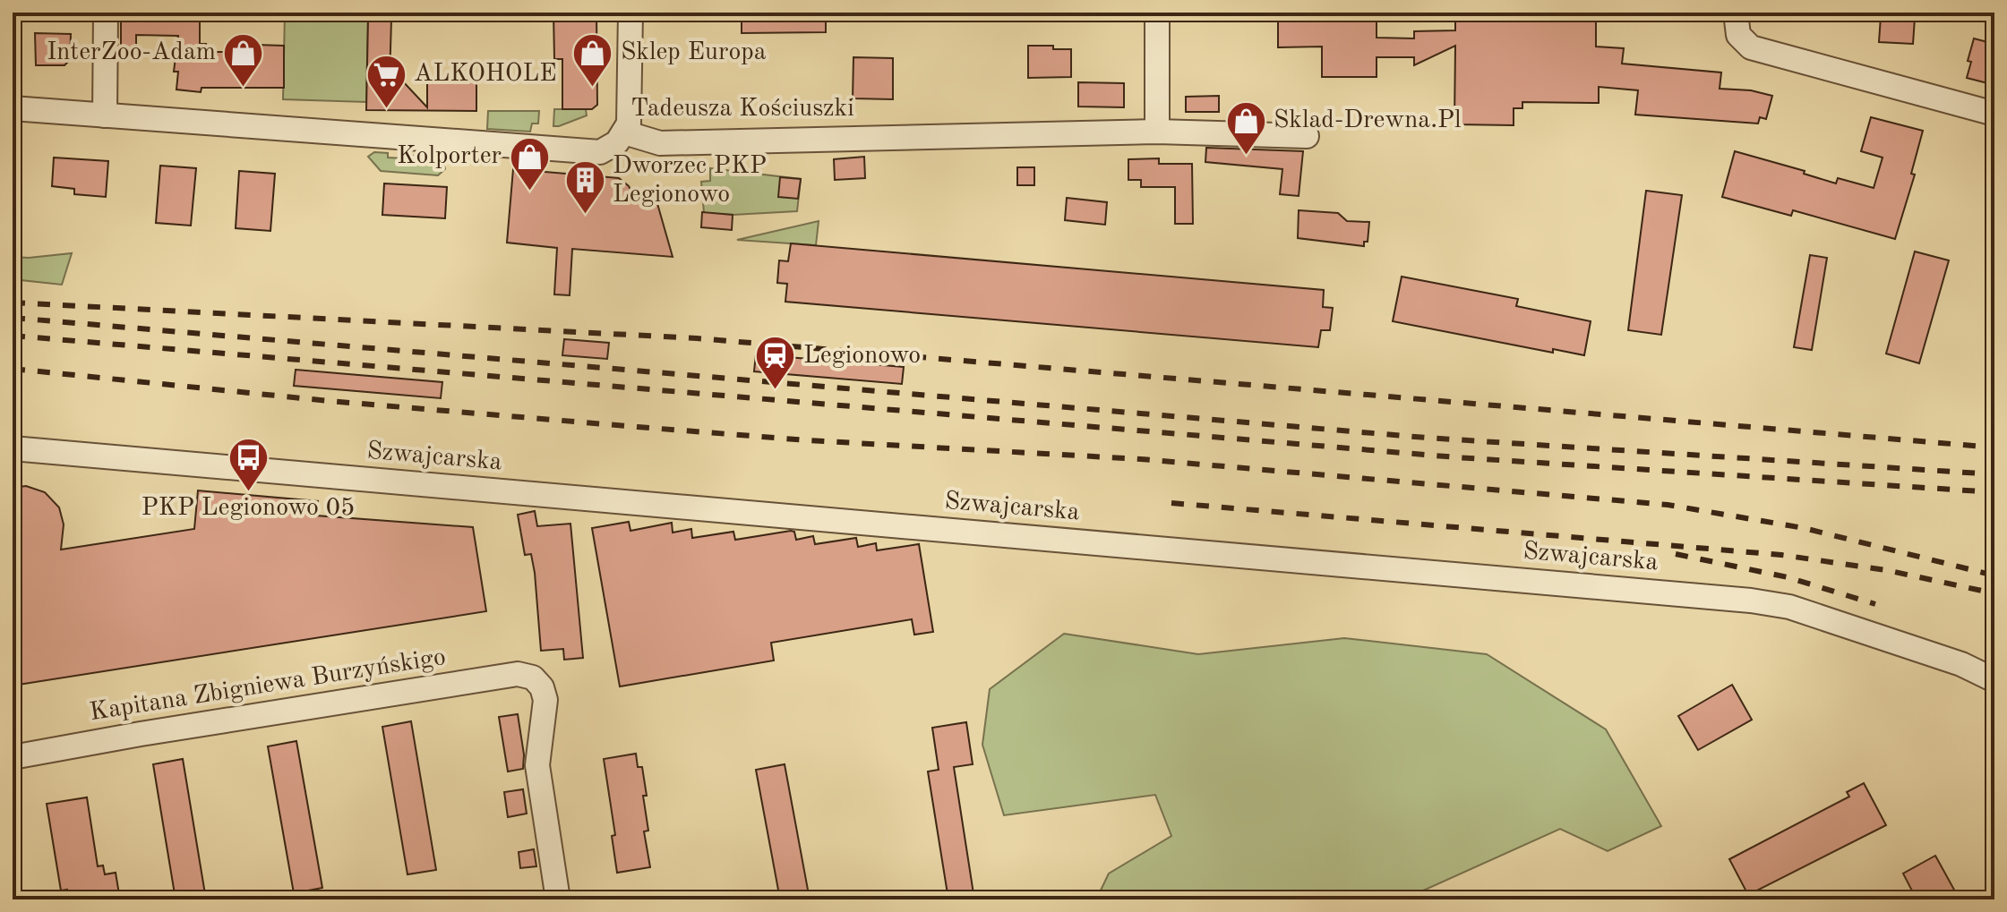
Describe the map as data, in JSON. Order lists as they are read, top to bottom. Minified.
{"streets":{"street":["Tadeusza Kościuszki","Szwajcarska","Kapitana Zbigniewa Burzyńskigo"]},"places":{"shop":["InterZoo-Adam","Sklep Europa","Sklad-Drewna.Pl","Kolporter"],"supermarket":["ALKOHOLE"],"building":["Dworzec PKP Legionowo"],"station":["Legionowo"],"bus stop":["PKP Legionowo 05"]}}
